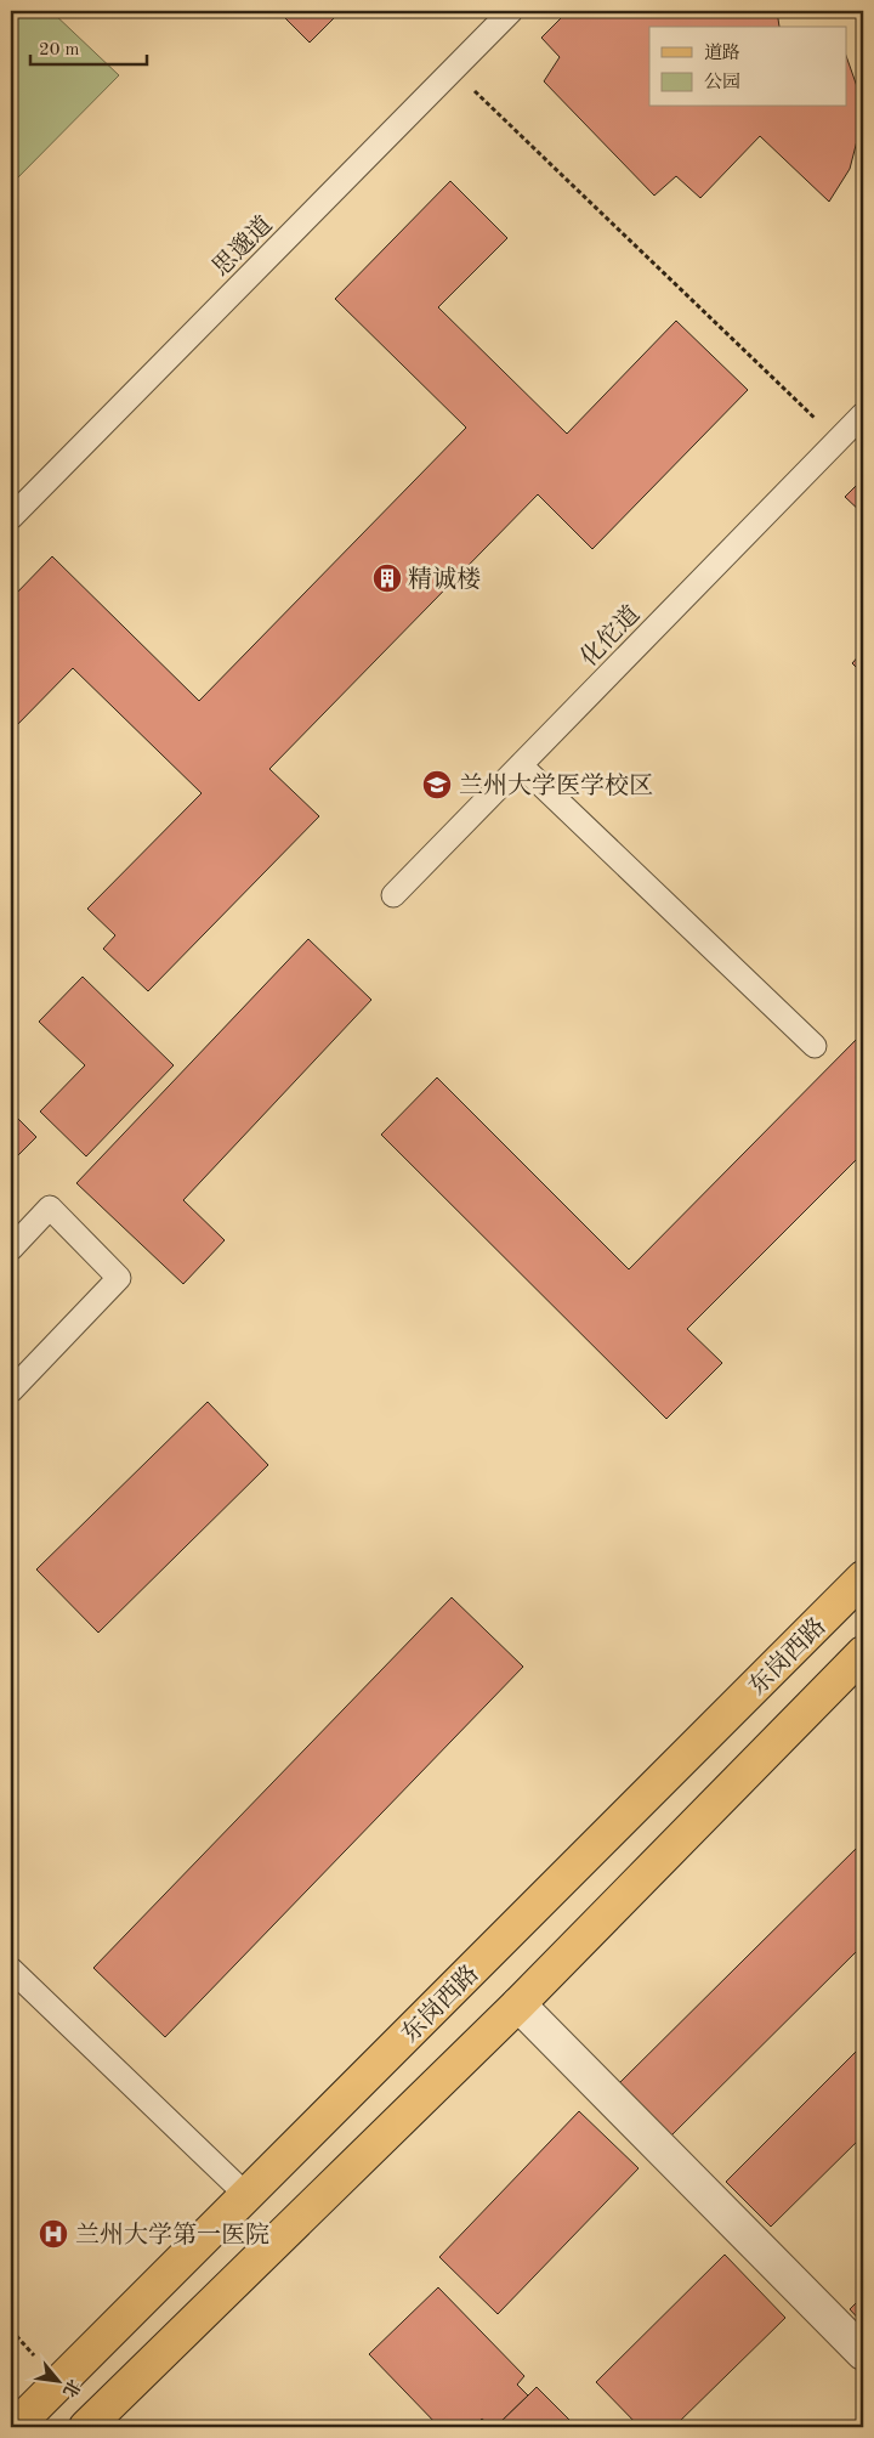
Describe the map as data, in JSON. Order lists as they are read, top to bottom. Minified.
{"streets":{"main road":["东岗西路"],"lane":["思邈道","化佗道"]},"places":{"building":["精诚楼"],"school or university":["兰州大学医学校区"],"hospital":["兰州大学第一医院"]},"legend":["道路","公园"],"scale_bar":"20 m","north":"bottom right"}
